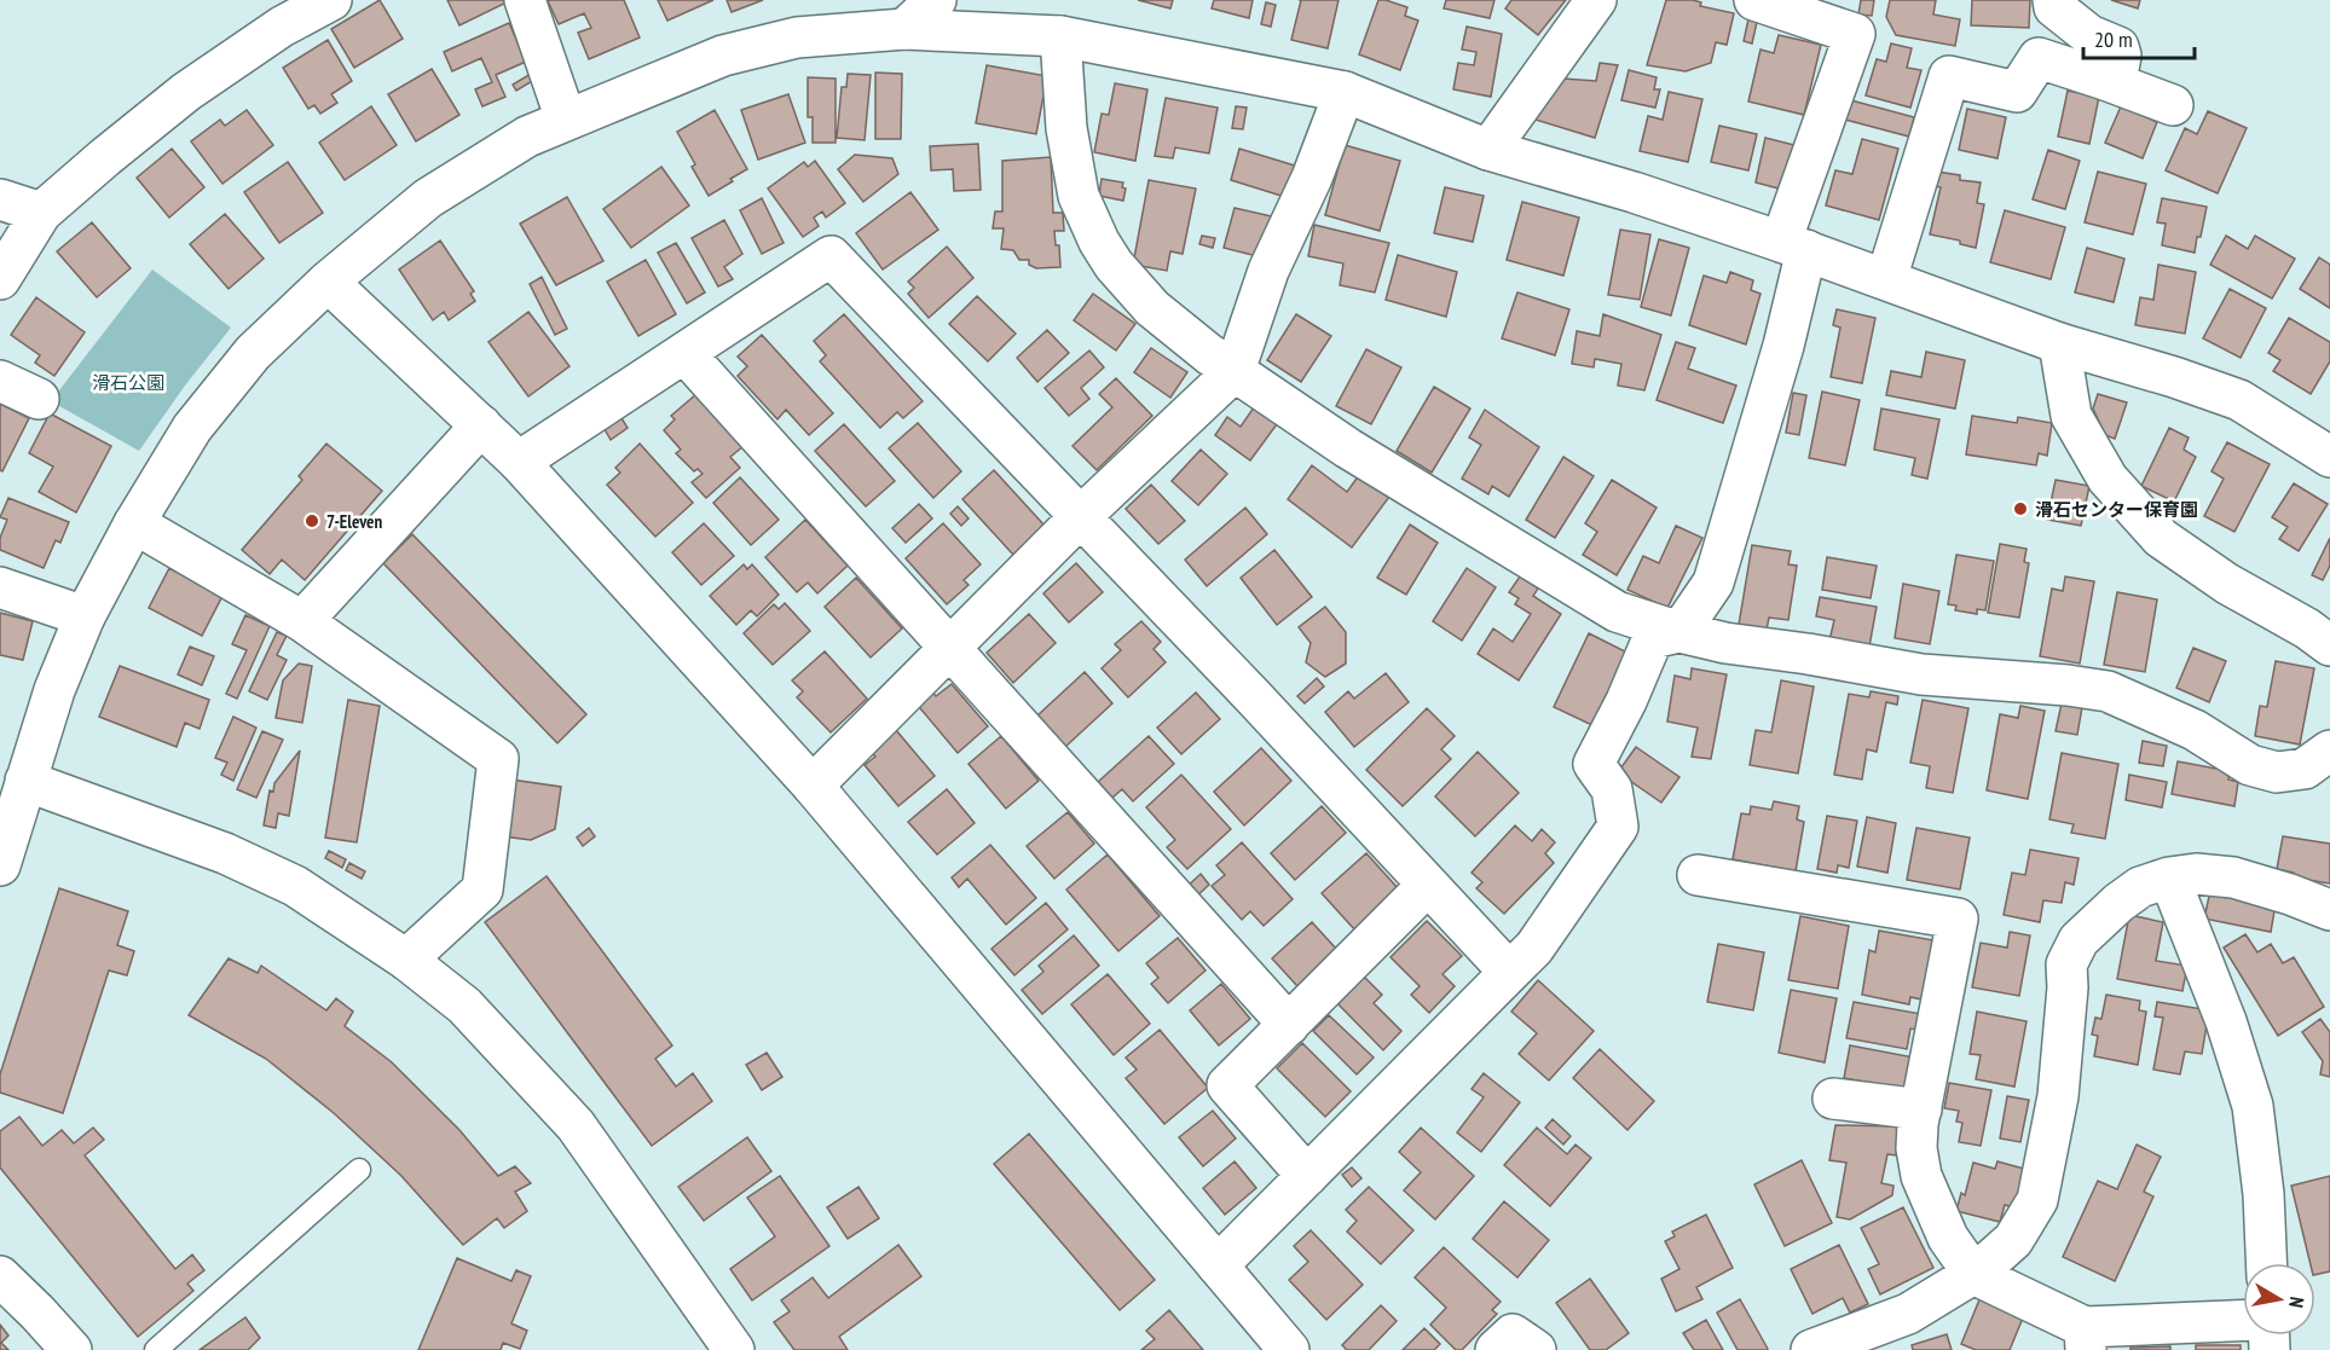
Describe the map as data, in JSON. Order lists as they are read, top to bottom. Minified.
{"parks":["滑石公園"],"places":["滑石センター保育園","7-Eleven"],"scale_bar":"20 m","north":"right"}
